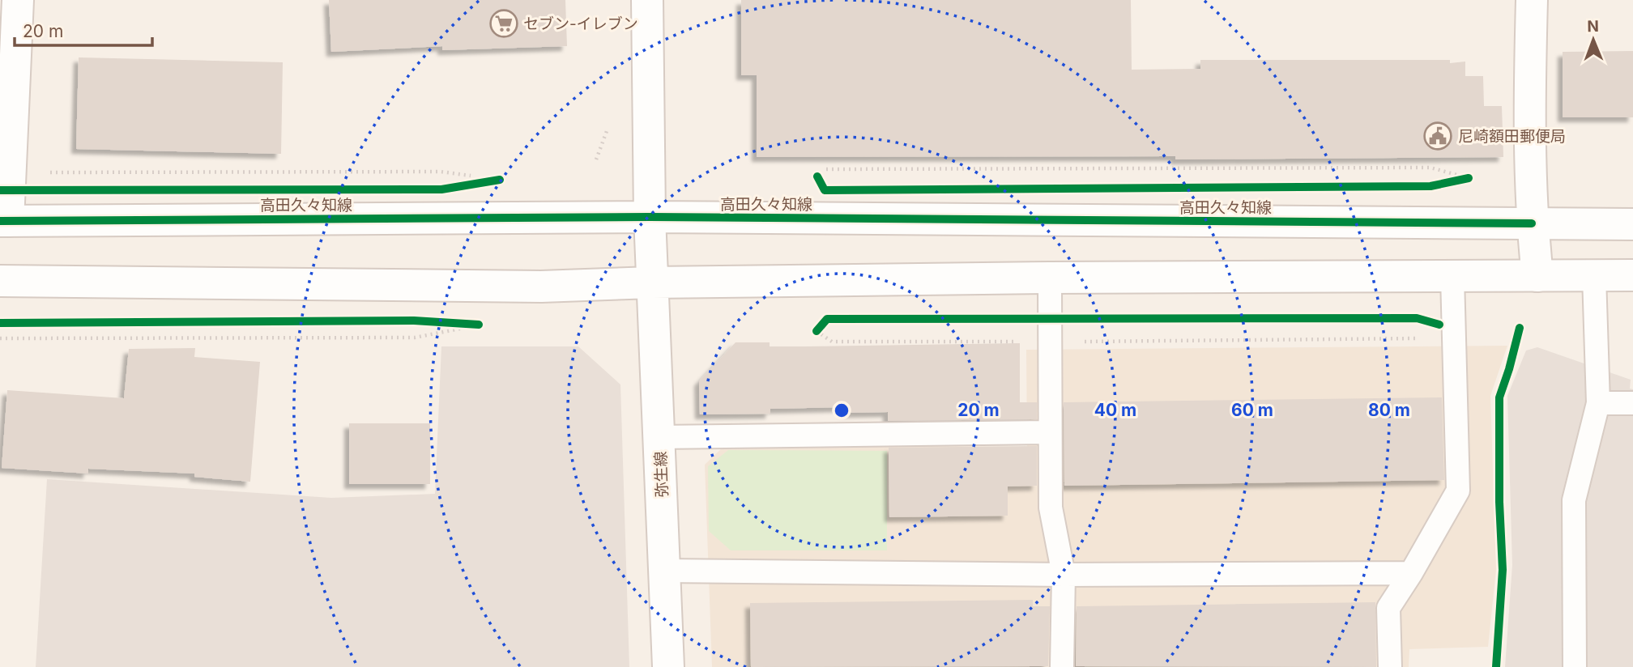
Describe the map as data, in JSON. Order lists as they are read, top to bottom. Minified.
{"streets":{"main road":["高田久々知線","弥生線"]},"crossings":[["高田久々知線","弥生線"]],"places":{"supermarket":["セブン-イレブン"],"public building":["尼崎額田郵便局"]},"scale_bar":"20 m","north":"top","rings":["20 m","40 m","60 m","80 m"]}
